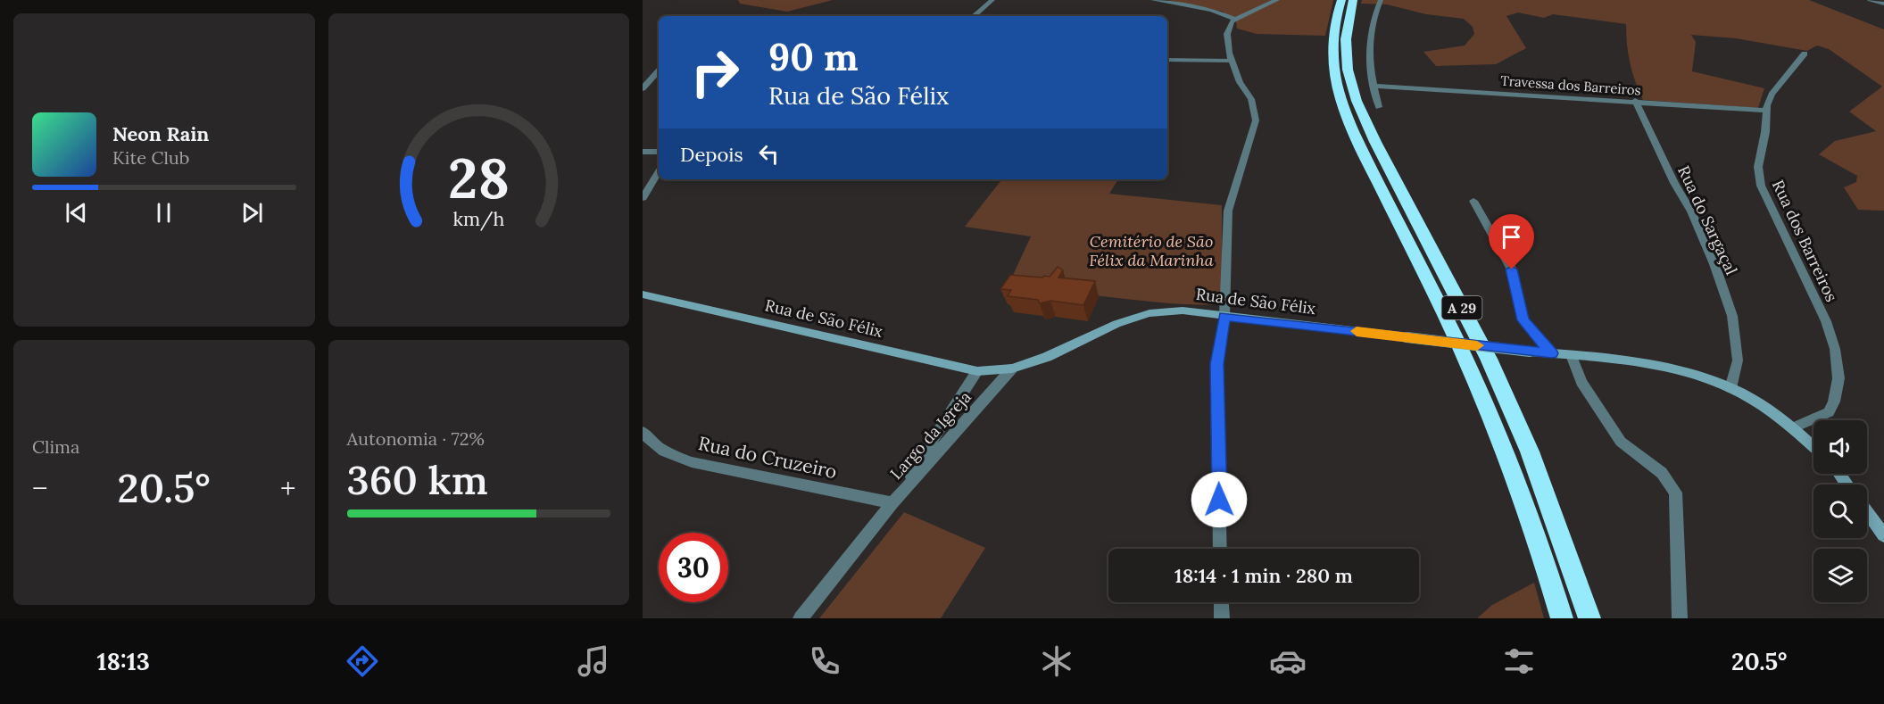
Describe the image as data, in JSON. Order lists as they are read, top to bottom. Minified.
{"streets":{"highway":["A 29"],"main road":["Rua de São Félix"],"street":["Travessa dos Barreiros","Rua do Sargaçal","Rua dos Barreiros","Largo da Igreja","Rua do Cruzeiro"]},"crossings":[["Travessa dos Barreiros","Rua do Sargaçal"],["Travessa dos Barreiros","Rua dos Barreiros"],["Rua do Sargaçal","Rua de São Félix"],["Rua dos Barreiros","Rua de São Félix"],["Rua de São Félix","Largo da Igreja"],["Largo da Igreja","Rua do Cruzeiro"]],"parks":["Cemitério de São Félix da Marinha"],"page":{"turn":["90 m","Rua de São Félix"],"song":["Neon Rain","Kite Club"],"then":"Depois","tile":["Clima",["Autonomia · 72%","360 km"]],"heat":["−","20.5°","+"],"limit":"30","trip":"18:14 · 1 min · 280 m","tabs":["18:13","20.5°"],"gauge":["28","km/h"]}}
